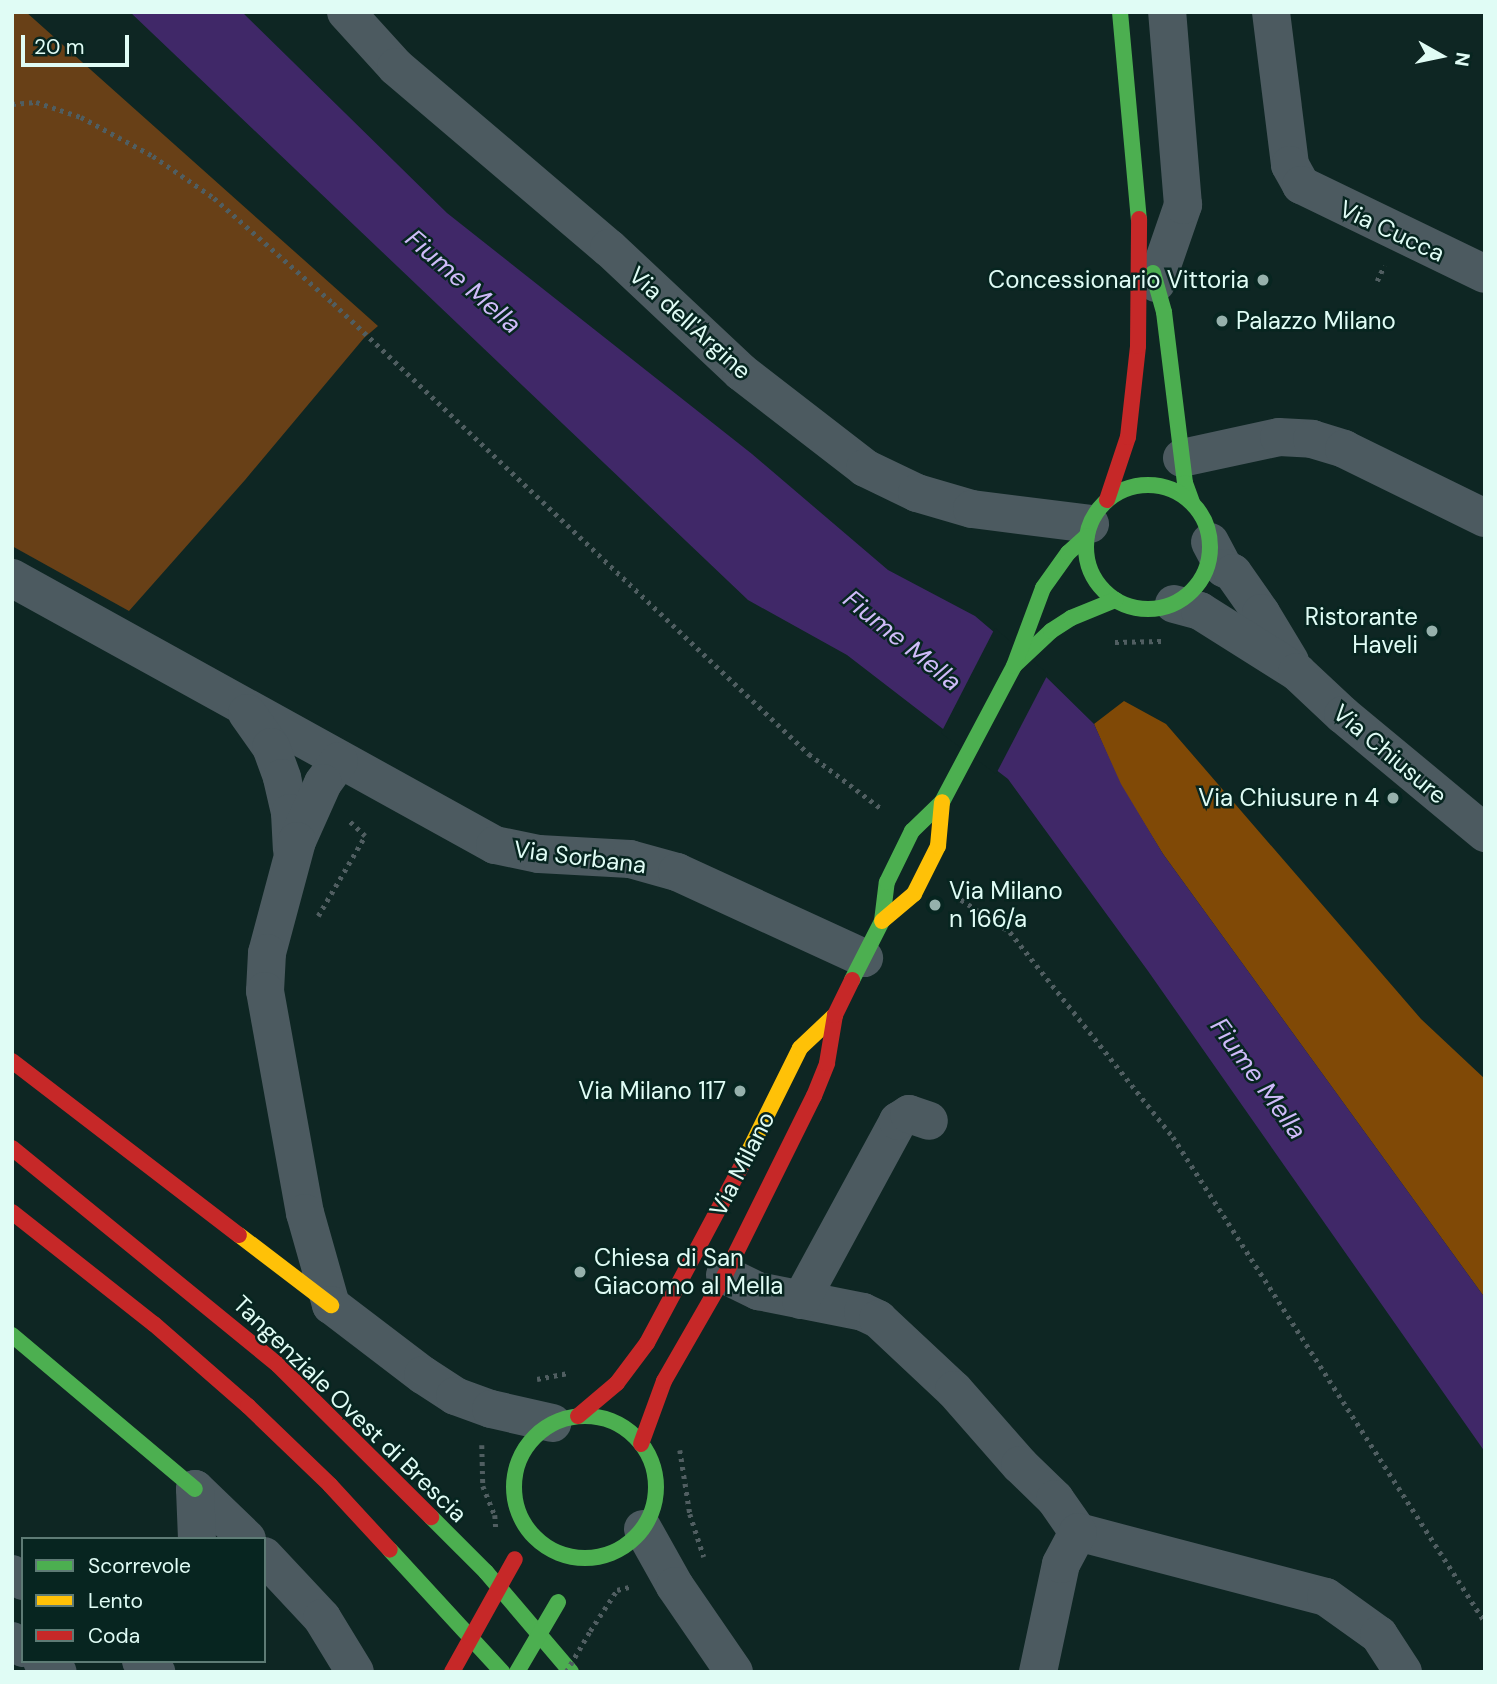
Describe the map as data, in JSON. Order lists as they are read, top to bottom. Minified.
{"streets":{"main road":["Via Milano","Tangenziale Ovest di Brescia"],"street":["Via Cucca","Via dell'Argine","Via Chiusure","Via Sorbana"]},"crossings":[["Via dell'Argine","Via Chiusure"],["Via dell'Argine","Via Milano"],["Via Chiusure","Via Milano"],["Via Sorbana","Via Milano"]],"water":["Fiume Mella"],"places":["Concessionario Vittoria","Palazzo Milano","Ristorante Haveli","Via Chiusure n 4","Via Milano n 166/a","Via Milano 117","Chiesa di San Giacomo al Mella"],"legend":["Scorrevole","Lento","Coda"],"scale_bar":"20 m","north":"right"}
